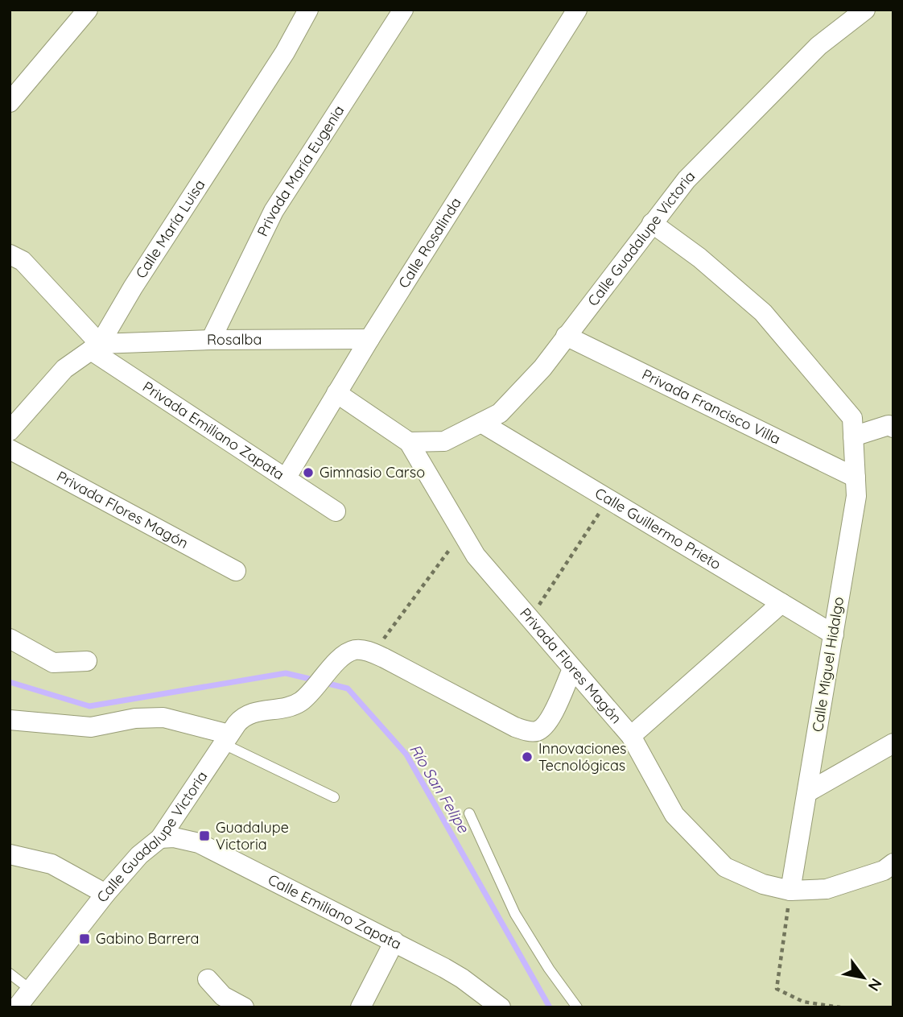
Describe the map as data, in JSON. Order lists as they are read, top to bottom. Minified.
{"streets":{"street":["Privada María Eugenia","Calle María Luisa","Calle Guadalupe Victoria","Calle Rosalinda","Rosalba","Privada Francisco Villa","Privada Emiliano Zapata","Privada Flores Magón","Calle Guillermo Prieto","Calle Miguel Hidalgo","Calle Emiliano Zapata"]},"crossings":[["Privada María Eugenia","Rosalba"],["Calle María Luisa","Rosalba"],["Calle María Luisa","Privada Emiliano Zapata"],["Calle Guadalupe Victoria","Privada Francisco Villa"],["Calle Guadalupe Victoria","Privada Flores Magón"],["Calle Guadalupe Victoria","Calle Guillermo Prieto"],["Calle Guadalupe Victoria","Calle Miguel Hidalgo"],["Calle Guadalupe Victoria","Calle Emiliano Zapata"],["Calle Rosalinda","Rosalba"],["Calle Rosalinda","Privada Emiliano Zapata"],["Calle Rosalinda","Privada Flores Magón"],["Rosalba","Privada Emiliano Zapata"],["Privada Francisco Villa","Calle Miguel Hidalgo"],["Privada Flores Magón","Calle Miguel Hidalgo"],["Calle Guillermo Prieto","Calle Miguel Hidalgo"]],"water":["Río San Felipe"],"places":{"other":["Gimnasio Carso","Innovaciones Tecnológicas"],"transit":["Guadalupe Victoria","Gabino Barrera"]},"north":"bottom right"}
